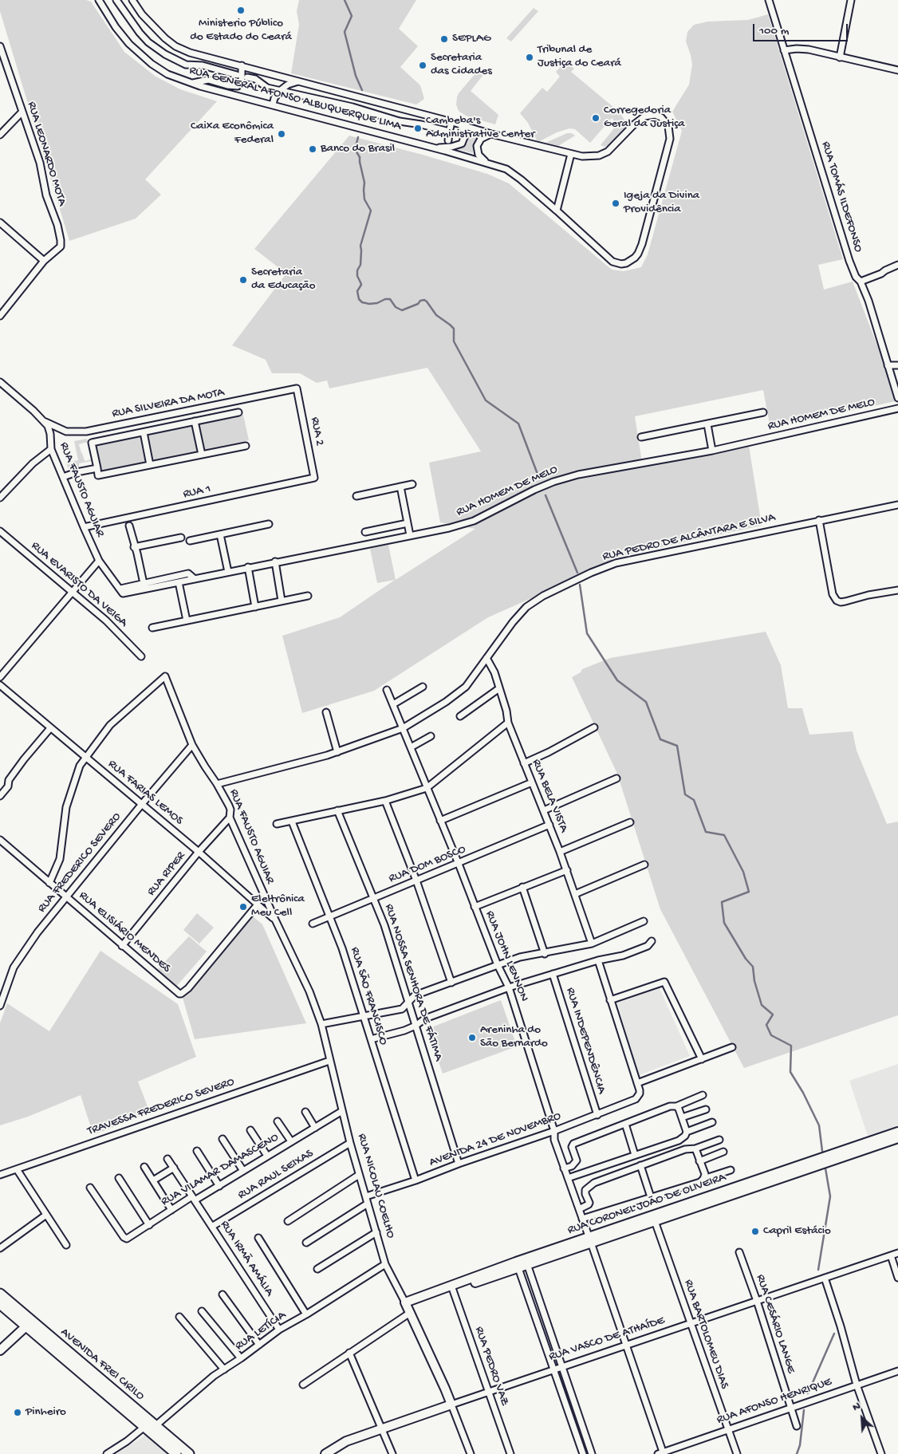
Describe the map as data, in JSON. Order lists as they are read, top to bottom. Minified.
{"streets":{"main road":["AVENIDA FREI CIRILO"],"street":["RUA GENERAL AFONSO ALBUQUERQUE LIMA","RUA LEONARDO MOTA","RUA TOMÁS ILDEFONSO","RUA SILVEIRA DA MOTA","RUA HOMEM DE MELO","RUA 2","RUA FAUSTO AGUIAR","RUA 1","RUA PEDRO DE ALCÂNTARA E SILVA","RUA EVARISTO DA VEIGA","RUA FARIAS LEMOS","RUA BELA VISTA","RUA FREDERICO SEVERO","RUA DOM BOSCO","RUA RIPER","RUA ELISIÁRIO MENDES","RUA JOHN LENNON","RUA NOSSA SENHORA DE FÁTIMA","RUA SÃO FRANCISCO","RUA INDEPENDÊNCIA","TRAVESSA FREDERICO SEVERO","AVENIDA 24 DE NOVEMBRO","RUA VILAMAR DAMASCENO","RUA RAUL SEIXAS","RUA NICOLAU COELHO","RUA CORONEL JOÃO DE OLIVEIRA","RUA IRMÃ AMÁLIA","RUA CESÁRIO LANGE","RUA LETÍCIA","RUA BARTOLOMEU DIAS","RUA VASCO DE ATHAÍDE","RUA PEDRO VAZ","RUA AFONSO HENRIQUE"]},"crossings":[["RUA SILVEIRA DA MOTA","RUA 2"],["RUA SILVEIRA DA MOTA","RUA FAUSTO AGUIAR"],["RUA HOMEM DE MELO","RUA FAUSTO AGUIAR"],["RUA 2","RUA 1"],["RUA FAUSTO AGUIAR","RUA 1"],["RUA FAUSTO AGUIAR","RUA PEDRO DE ALCÂNTARA E SILVA"],["RUA FAUSTO AGUIAR","RUA FARIAS LEMOS"],["RUA FAUSTO AGUIAR","RUA FREDERICO SEVERO"],["RUA FAUSTO AGUIAR","RUA RIPER"],["RUA FAUSTO AGUIAR","RUA NICOLAU COELHO"],["RUA PEDRO DE ALCÂNTARA E SILVA","RUA BELA VISTA"],["RUA PEDRO DE ALCÂNTARA E SILVA","RUA JOHN LENNON"],["RUA FARIAS LEMOS","RUA FREDERICO SEVERO"],["RUA FARIAS LEMOS","RUA RIPER"],["RUA FARIAS LEMOS","RUA ELISIÁRIO MENDES"],["RUA FARIAS LEMOS","RUA NICOLAU COELHO"],["RUA BELA VISTA","RUA DOM BOSCO"],["RUA FREDERICO SEVERO","RUA ELISIÁRIO MENDES"],["RUA DOM BOSCO","RUA JOHN LENNON"],["RUA DOM BOSCO","RUA NOSSA SENHORA DE FÁTIMA"],["RUA DOM BOSCO","RUA SÃO FRANCISCO"],["RUA RIPER","RUA ELISIÁRIO MENDES"],["RUA JOHN LENNON","AVENIDA 24 DE NOVEMBRO"],["RUA JOHN LENNON","RUA CORONEL JOÃO DE OLIVEIRA"],["RUA JOHN LENNON","RUA VASCO DE ATHAÍDE"],["RUA JOHN LENNON","RUA AFONSO HENRIQUE"],["RUA NOSSA SENHORA DE FÁTIMA","AVENIDA 24 DE NOVEMBRO"],["RUA SÃO FRANCISCO","AVENIDA 24 DE NOVEMBRO"],["RUA INDEPENDÊNCIA","AVENIDA 24 DE NOVEMBRO"],["TRAVESSA FREDERICO SEVERO","RUA NICOLAU COELHO"],["AVENIDA 24 DE NOVEMBRO","RUA NICOLAU COELHO"],["RUA VILAMAR DAMASCENO","RUA NICOLAU COELHO"],["RUA VILAMAR DAMASCENO","RUA IRMÃ AMÁLIA"],["RUA RAUL SEIXAS","RUA NICOLAU COELHO"],["RUA RAUL SEIXAS","RUA IRMÃ AMÁLIA"],["RUA NICOLAU COELHO","RUA CORONEL JOÃO DE OLIVEIRA"],["RUA NICOLAU COELHO","RUA LETÍCIA"],["RUA NICOLAU COELHO","RUA VASCO DE ATHAÍDE"],["RUA CORONEL JOÃO DE OLIVEIRA","RUA BARTOLOMEU DIAS"],["RUA CORONEL JOÃO DE OLIVEIRA","RUA PEDRO VAZ"],["RUA IRMÃ AMÁLIA","RUA LETÍCIA"],["RUA CESÁRIO LANGE","RUA VASCO DE ATHAÍDE"],["RUA CESÁRIO LANGE","RUA AFONSO HENRIQUE"],["RUA LETÍCIA","AVENIDA FREI CIRILO"],["RUA BARTOLOMEU DIAS","RUA VASCO DE ATHAÍDE"],["RUA BARTOLOMEU DIAS","RUA AFONSO HENRIQUE"],["RUA VASCO DE ATHAÍDE","RUA PEDRO VAZ"]],"places":["Ministerio Público do Estado do Ceará","SEPLAG","Tribunal de Justiça do Ceará","Secretaria das Cidades","Corregedoria Geral da Justiça","Cambeba's Administrative Center","Caixa Econômica Federal","Banco do Brasil","Igeja da Divina Providência","Secretaria da Educação","Eleltrônica Meu Cell","Areninha do São Bernardo","Capril Estácio","Pinheiro"],"scale_bar":"100 m","north":"top left"}
